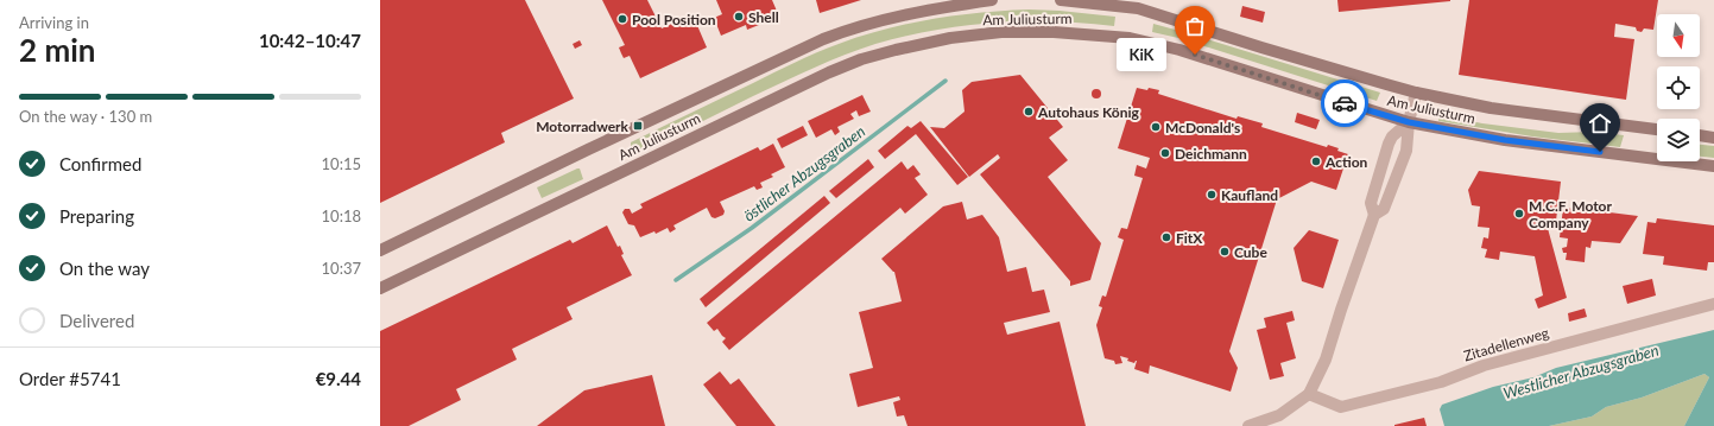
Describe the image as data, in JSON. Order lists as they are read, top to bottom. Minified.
{"streets":{"main road":["Am Juliusturm"],"street":["Zitadellenweg"]},"water":["östlicher Abzugsgraben","Westlicher Abzugsgraben"],"places":{"other":["Shell","Pool Position","KiK","Autohaus König","McDonald's","Deichmann","Action","Kaufland","M.C.F. Motor Company","FitX","Cube"],"transit":["Motorradwerk"]},"north":"bottom","page":{"heading":["2 min","Arriving in","10:42–10:47"],"panel":["Order #5741","€9.44"],"bubble":"KiK","bar":"On the way · 130 m","list":[["Confirmed","10:15"],["Preparing","10:18"],["On the way","10:37"],"Delivered"]}}
